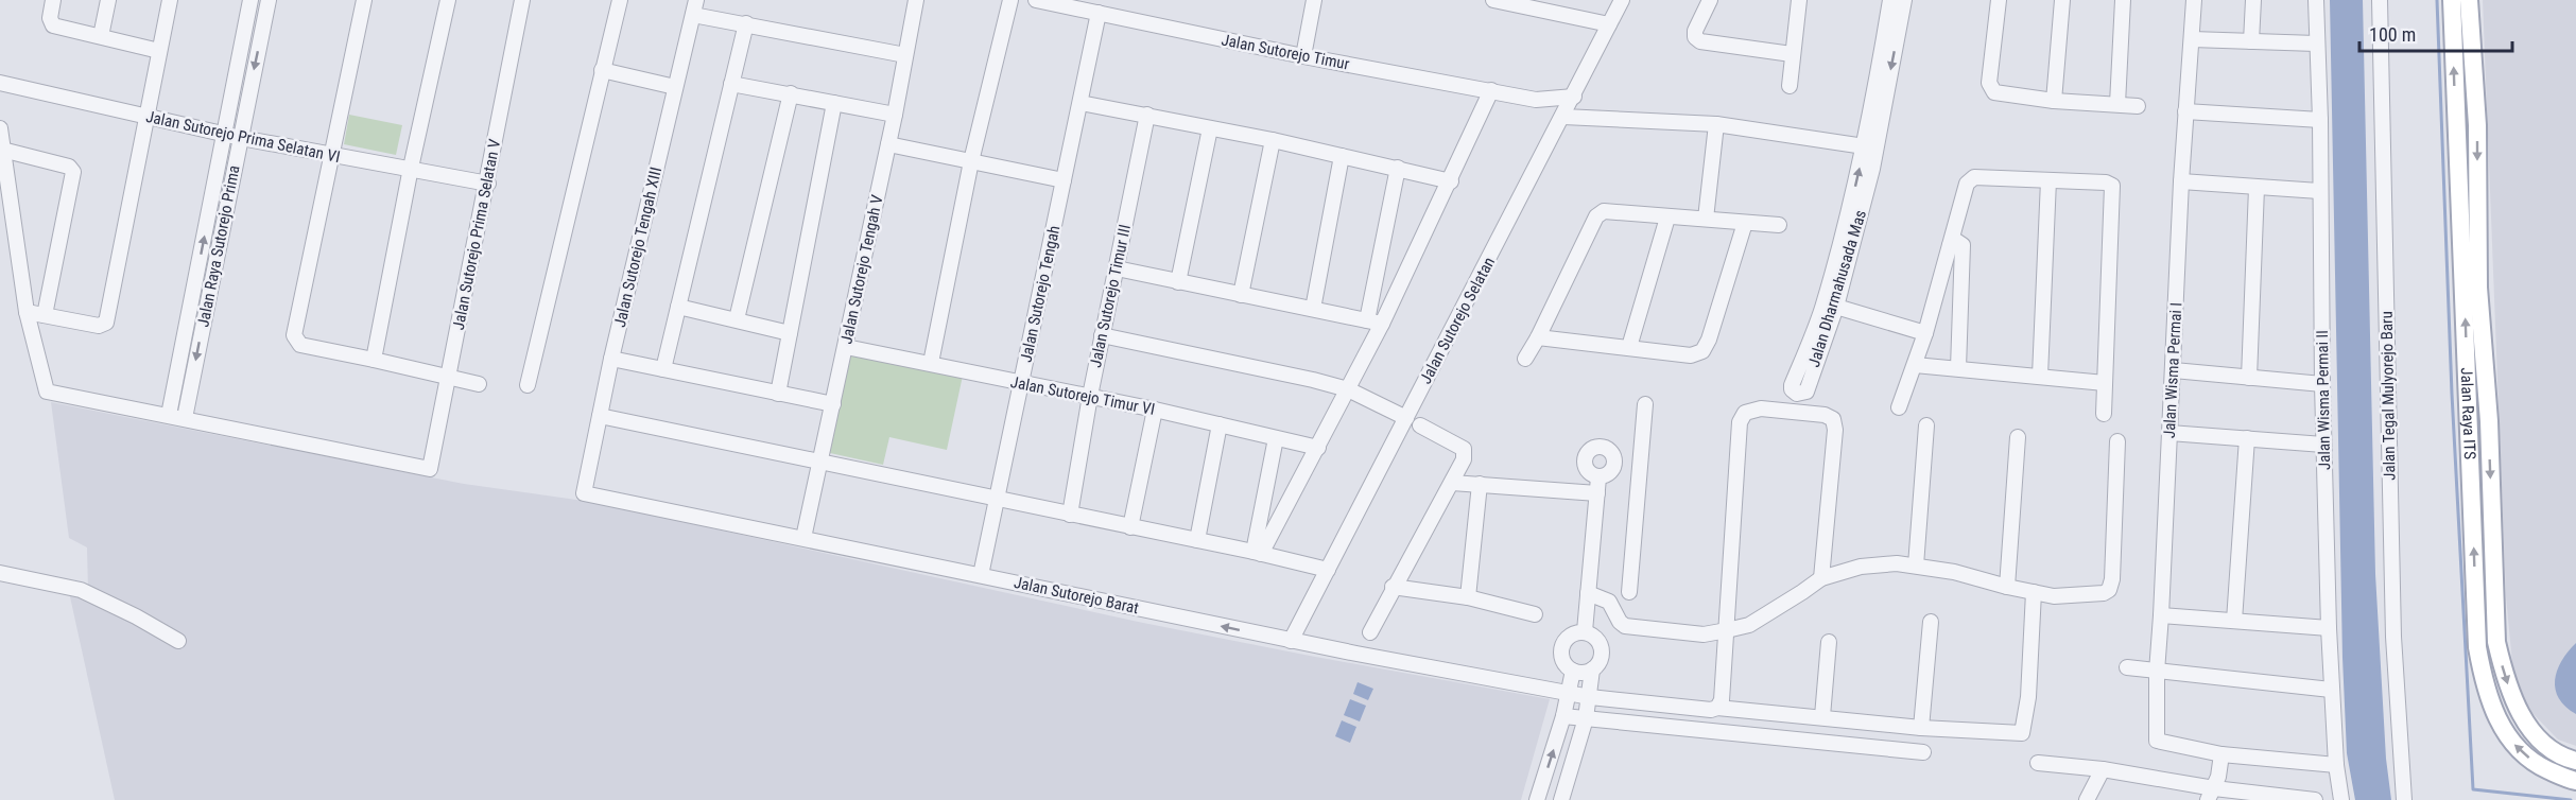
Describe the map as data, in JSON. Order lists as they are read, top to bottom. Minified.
{"streets":{"main road":["Jalan Raya ITS"],"street":["Jalan Sutorejo Timur","Jalan Sutorejo Prima Selatan VI","Jalan Sutorejo Prima Selatan V","Jalan Raya Sutorejo Prima","Jalan Sutorejo Tengah XIII","Jalan Sutorejo Tengah V","Jalan Dharmahusada Mas","Jalan Sutorejo Tengah","Jalan Sutorejo Timur III","Jalan Sutorejo Selatan","Jalan Wisma Permai I","Jalan Sutorejo Timur VI","Jalan Tegal Mulyorejo Baru","Jalan Wisma Permai II","Jalan Sutorejo Barat"]},"crossings":[["Jalan Sutorejo Timur","Jalan Sutorejo Tengah"],["Jalan Sutorejo Timur","Jalan Sutorejo Selatan"],["Jalan Sutorejo Prima Selatan VI","Jalan Sutorejo Prima Selatan V"],["Jalan Sutorejo Prima Selatan VI","Jalan Raya Sutorejo Prima"],["Jalan Sutorejo Prima Selatan V","Jalan Raya Sutorejo Prima"],["Jalan Sutorejo Tengah XIII","Jalan Sutorejo Barat"],["Jalan Sutorejo Tengah V","Jalan Sutorejo Timur VI"],["Jalan Sutorejo Tengah V","Jalan Sutorejo Barat"],["Jalan Sutorejo Tengah","Jalan Sutorejo Timur VI"],["Jalan Sutorejo Tengah","Jalan Sutorejo Barat"],["Jalan Sutorejo Timur III","Jalan Sutorejo Timur VI"],["Jalan Sutorejo Selatan","Jalan Sutorejo Barat"]],"scale_bar":"100 m"}
